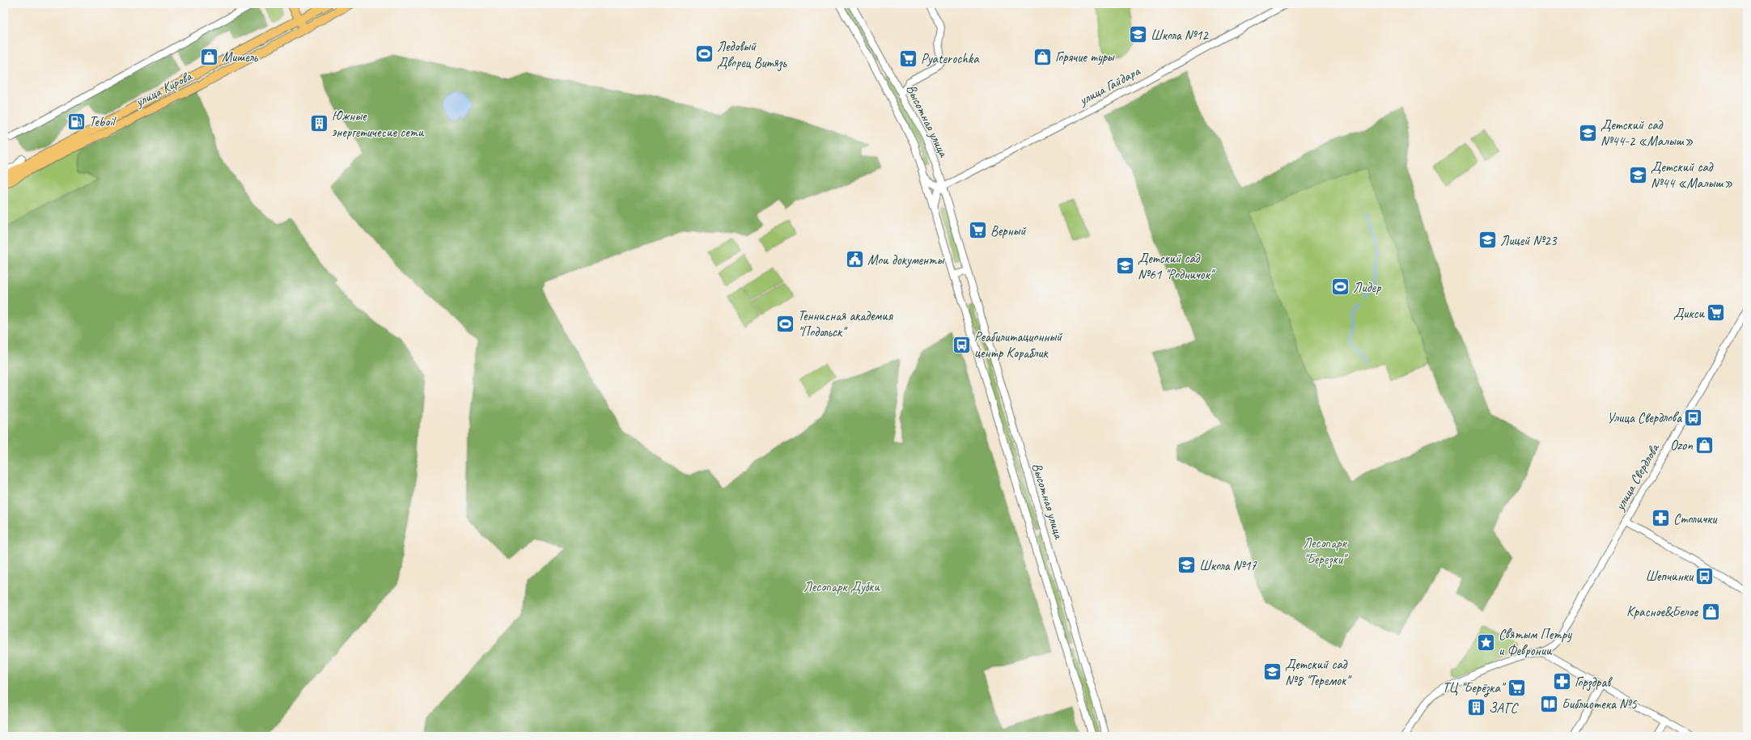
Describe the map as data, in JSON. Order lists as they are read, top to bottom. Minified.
{"streets":{"main road":["улица Кирова"],"street":["улица Гайдара","Высотная улица","улица Свердлова"]},"crossings":[["улица Гайдара","Высотная улица"]],"parks":["Лесопарк \"Березки\"","Лесопарк Дубки"],"places":{"school or university":["Школа №12","Детский сад №44-2 «Малыш»","Детский сад №44 «Малыш»","Лицей №23","Детский сад №61 \"Родничок\"","Школа №17","Детский сад №8 \"Теремок\""],"sports":["Ледовый Дворец Витязь","Лидер","Теннисная академия \"Подольск\""],"shop":["Мишель","Горячие туры","Ozon","Красное&Белое"],"supermarket":["Pyaterochka","Верный","Дикси","ТЦ \"Берёзка\""],"fuel station":["Teboil"],"building":["Южные энергетичесие сети","ЗАГС"],"public building":["Мои документы"],"bus stop":["Реабилитационный центр Кораблик","Улица Свердлова","Шепчинки"],"pharmacy":["Столички","Горздрав"],"place":["Святым Петру и Февронии"],"library":["Библиотека №5"]}}
